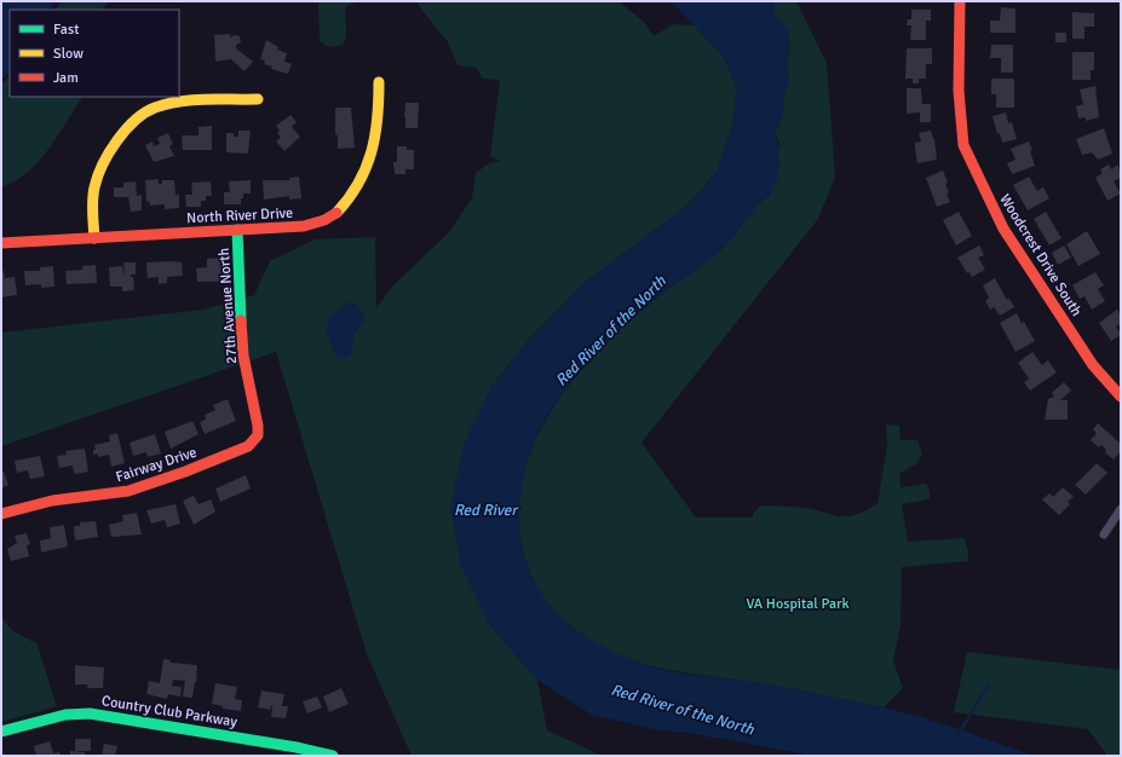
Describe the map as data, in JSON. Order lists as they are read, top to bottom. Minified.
{"streets":{"street":["North River Drive","Woodcrest Drive South","27th Avenue North","Fairway Drive","Country Club Parkway"]},"crossings":[["North River Drive","27th Avenue North"],["27th Avenue North","Fairway Drive"]],"water":["Red River of the North","Red River"],"parks":["VA Hospital Park"],"legend":["Fast","Slow","Jam"]}
